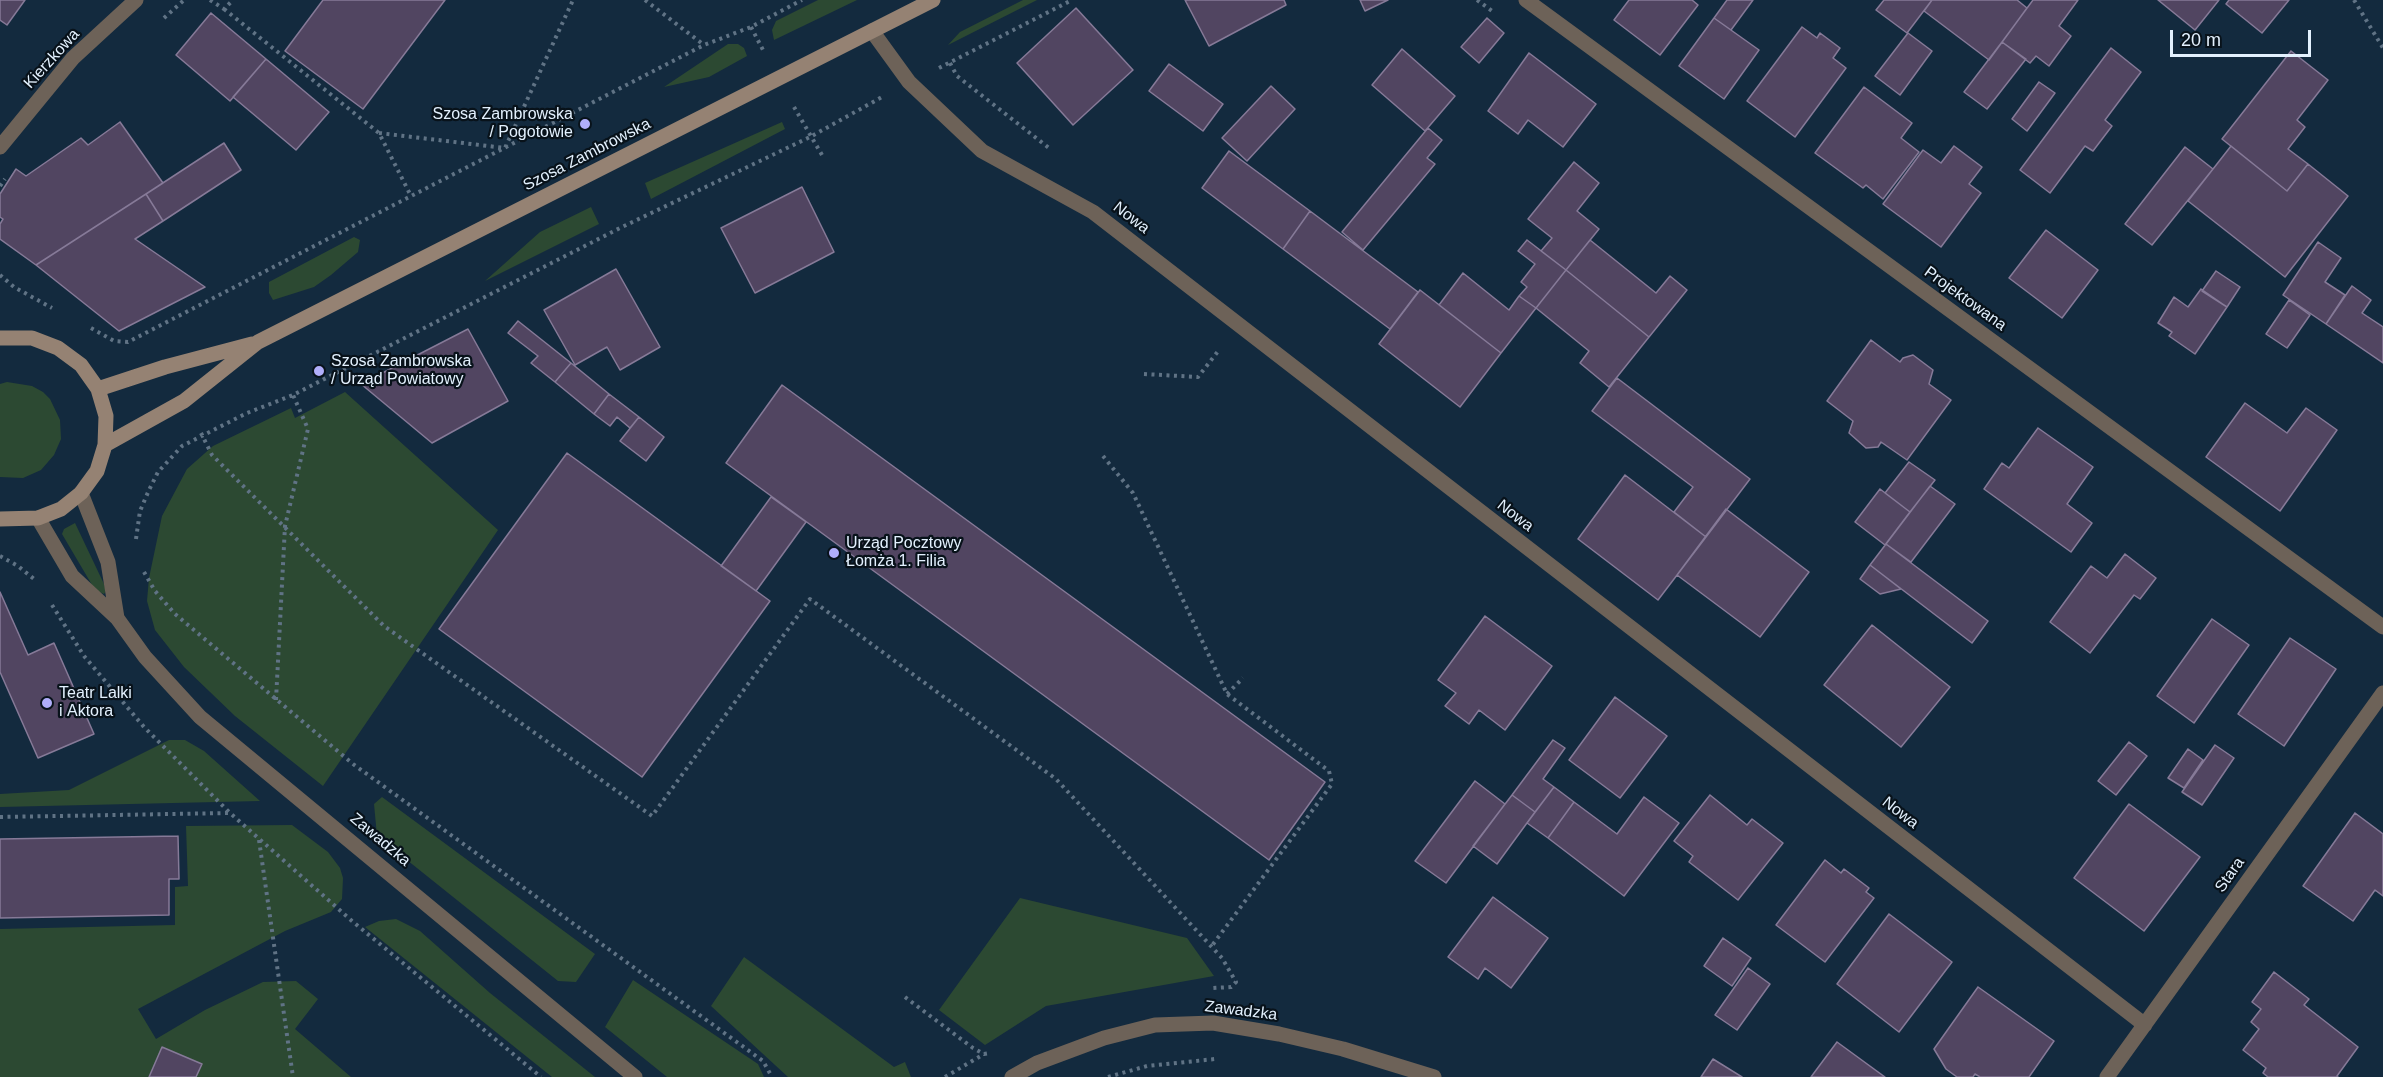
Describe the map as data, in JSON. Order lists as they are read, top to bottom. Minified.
{"streets":{"street":["Kierzkowa","Szosa Zambrowska","Nowa","Projektowana","Zawadzka","Stara"]},"crossings":[["Szosa Zambrowska","Nowa"],["Nowa","Stara"]],"places":["Szosa Zambrowska / Pogotowie","Szosa Zambrowska / Urząd Powiatowy","Urząd Pocztowy Łomża 1. Filia","Teatr Lalki i Aktora"],"scale_bar":"20 m"}
